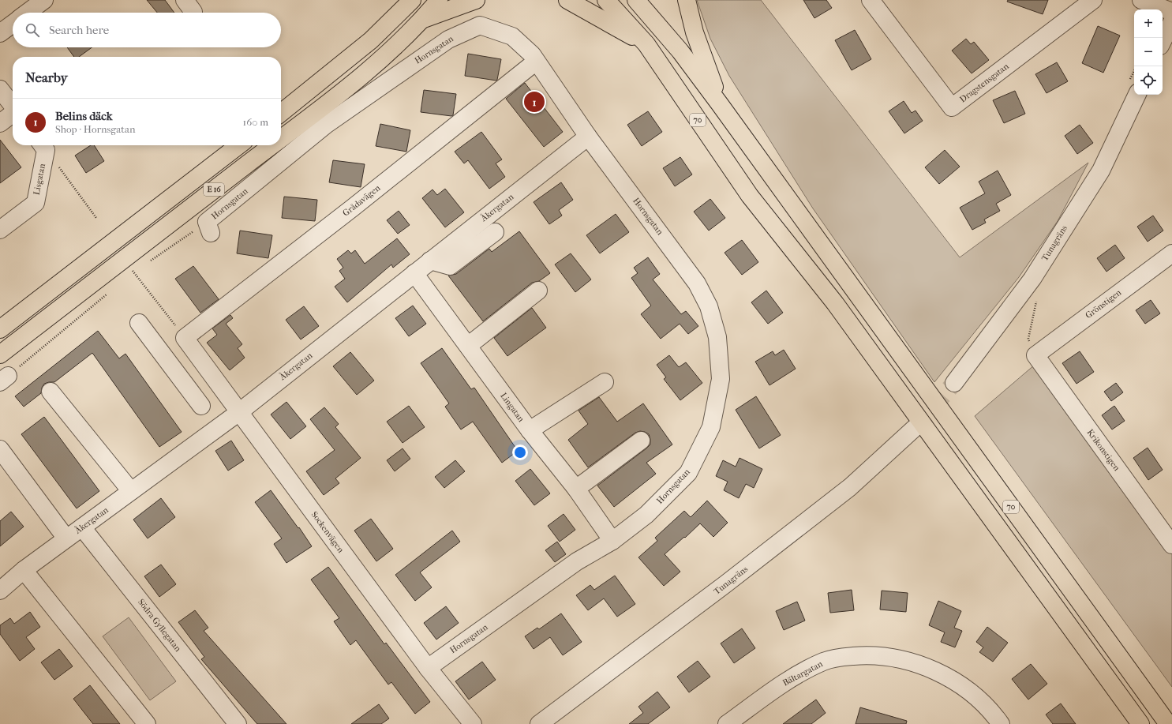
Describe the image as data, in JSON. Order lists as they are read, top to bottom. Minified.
{"streets":{"highway":["70","E 16"],"street":["Hornsgatan","Dragstensgatan","Lisgatan","Grådavägen","Åkergatan","Tunagräns","Grönstigen","Lingatan","Krikonstigen","Sockenvägen","Södra Gyllegatan","Bältargatan"]},"crossings":[["Hornsgatan","Grådavägen"],["Hornsgatan","Åkergatan"],["Hornsgatan","Lingatan"],["Hornsgatan","Sockenvägen"],["Grådavägen","Sockenvägen"],["Åkergatan","Lingatan"],["Åkergatan","Sockenvägen"],["Åkergatan","Södra Gyllegatan"],["Grönstigen","Krikonstigen"]],"page":{"map_buttons":["+","−"],"search":"Search here","heading":"Nearby","pins":"1","list":[{"mark":"1","name":"Belins däck","note":"Shop · Hornsgatan","value":"160 m"}]}}
